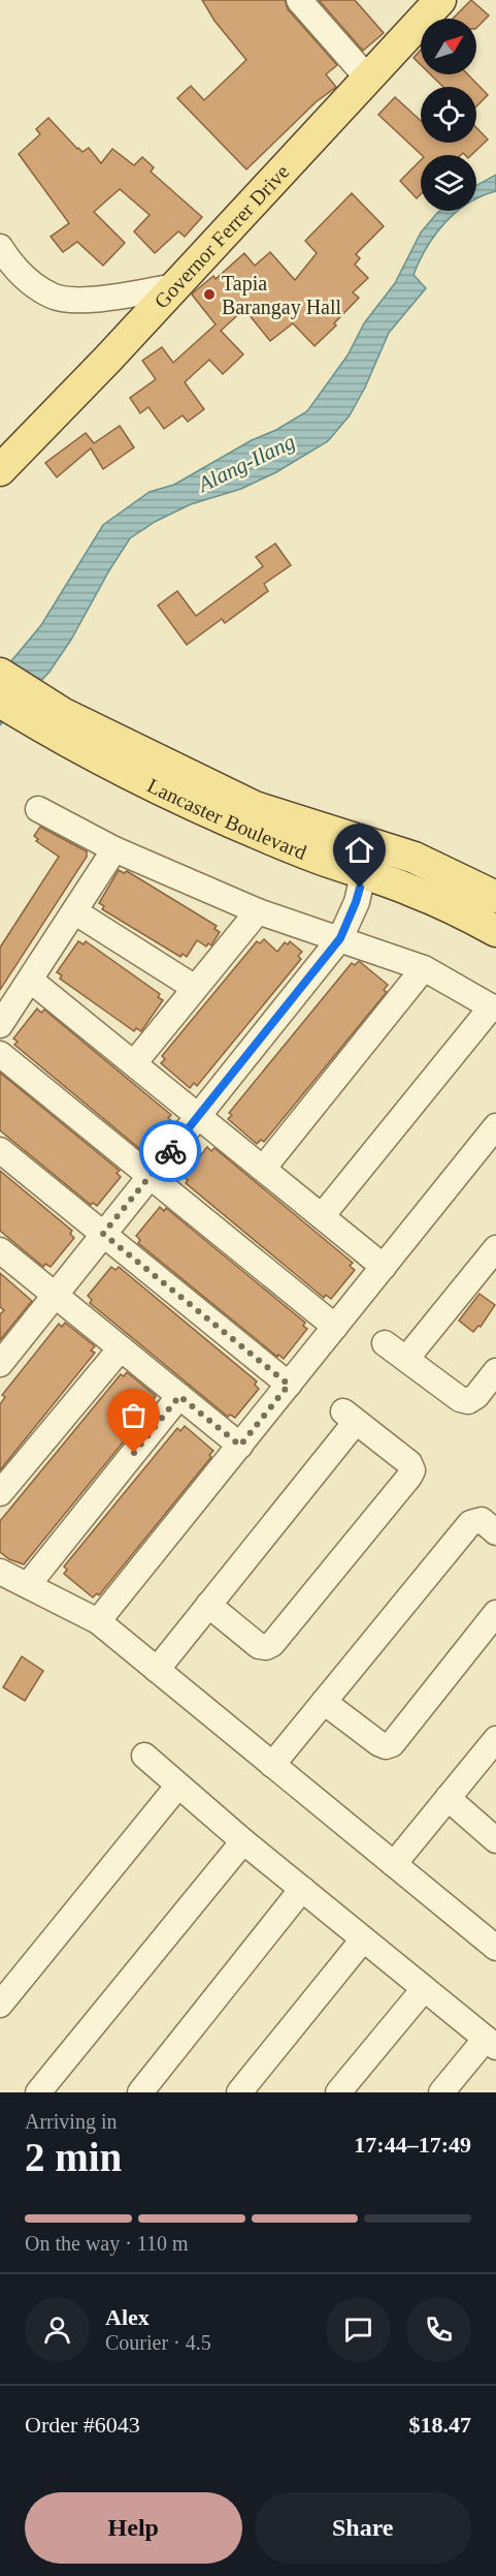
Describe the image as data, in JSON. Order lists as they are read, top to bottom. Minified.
{"streets":{"main road":["Governor Ferrer Drive","Lancaster Boulevard"]},"water":["Alang-Ilang"],"places":["Tapia Barangay Hall"],"north":"top right","page":{"heading":["2 min","Arriving in","17:44–17:49"],"panel":["Alex","Courier · 4.5","Order #6043","$18.47"],"bar":"On the way · 110 m","buttons":["Help","Share"]}}
